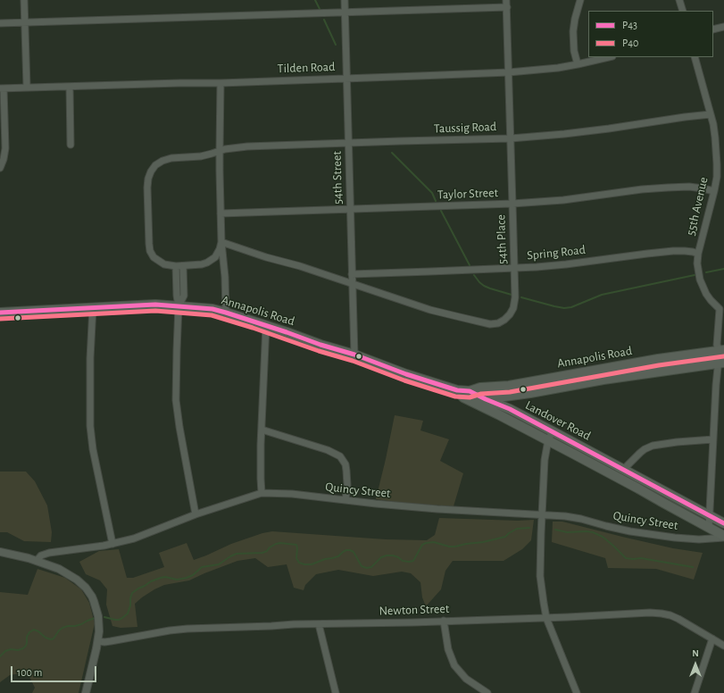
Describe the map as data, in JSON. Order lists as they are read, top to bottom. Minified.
{"streets":{"main road":["Annapolis Road","Landover Road"],"street":["Tilden Road","Taussig Road","54th Street","Taylor Street","55th Avenue","54th Place","Spring Road","Quincy Street","Newton Street"]},"crossings":[["Tilden Road","54th Street"],["Tilden Road","54th Place"],["Taussig Road","54th Street"],["Taussig Road","55th Avenue"],["Taussig Road","54th Place"],["54th Street","Taylor Street"],["54th Street","54th Place"],["54th Street","Spring Road"],["54th Street","Annapolis Road"],["Taylor Street","55th Avenue"],["Taylor Street","54th Place"],["55th Avenue","Spring Road"],["55th Avenue","Annapolis Road"],["55th Avenue","Landover Road"],["54th Place","Spring Road"],["Annapolis Road","Landover Road"],["Landover Road","Quincy Street"]],"lines":["transit line P43","transit line P40"],"legend":["P43","P40"],"scale_bar":"100 m","north":"top"}
